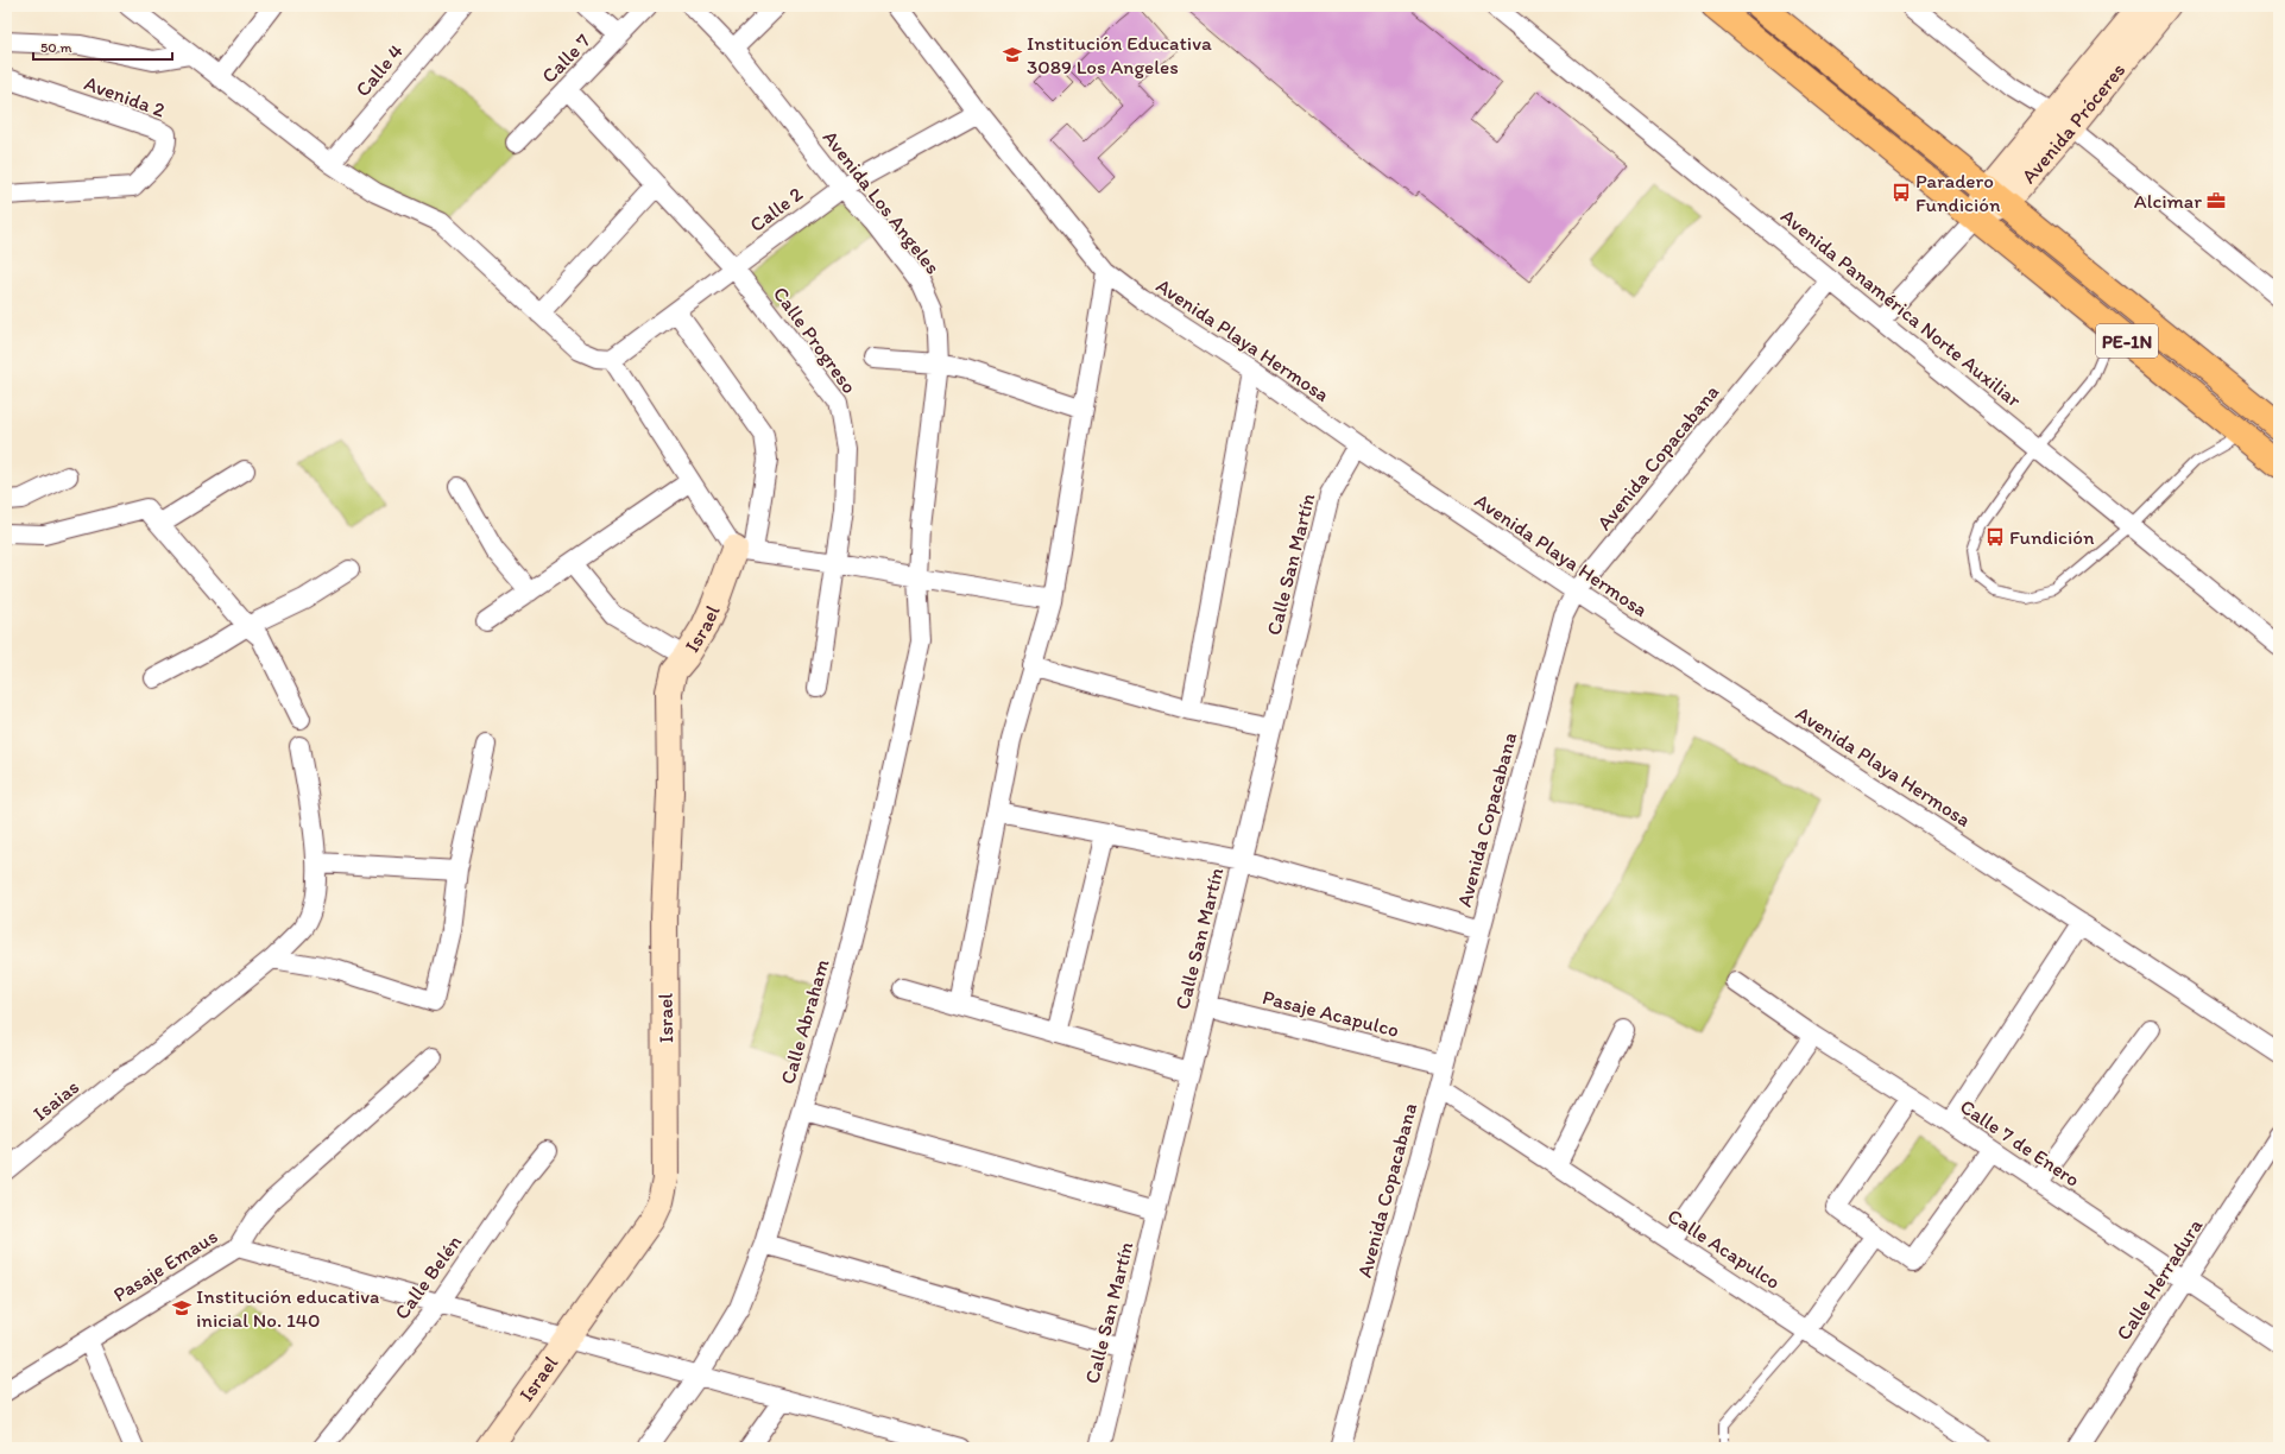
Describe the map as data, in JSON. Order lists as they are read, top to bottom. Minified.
{"streets":{"highway":["PE-1N"],"street":["Calle 7","Calle 4","Avenida 2","Avenida Próceres","Avenida Los Angeles","Calle 2","Avenida Panamérica Norte Auxiliar","Calle Progreso","Avenida Playa Hermosa","Avenida Copacabana","Calle San Martín","Israel","Pasaje Acapulco","Calle Abraham","Isaias","Calle 7 de Enero","Calle Acapulco","Pasaje Emaus","Calle Belén","Calle Herradura"]},"crossings":[["Calle 7","Calle Progreso"],["Avenida Próceres","PE-1N"],["Avenida Los Angeles","Calle 2"],["Avenida Los Angeles","Calle Abraham"],["Calle 2","Calle Progreso"],["Calle 2","Avenida Playa Hermosa"],["Avenida Panamérica Norte Auxiliar","Avenida Copacabana"],["Avenida Playa Hermosa","Avenida Copacabana"],["Avenida Playa Hermosa","Calle San Martín"],["Avenida Copacabana","Pasaje Acapulco"],["Avenida Copacabana","Calle Acapulco"],["Calle San Martín","Pasaje Acapulco"],["Calle 7 de Enero","Calle Herradura"]],"places":{"school or university":["Institución Educativa 3089 Los Angeles","Institución educativa inicial No. 140"],"bus stop":["Paradero Fundición","Fundición"],"office":["Alcimar"]},"scale_bar":"50 m"}
